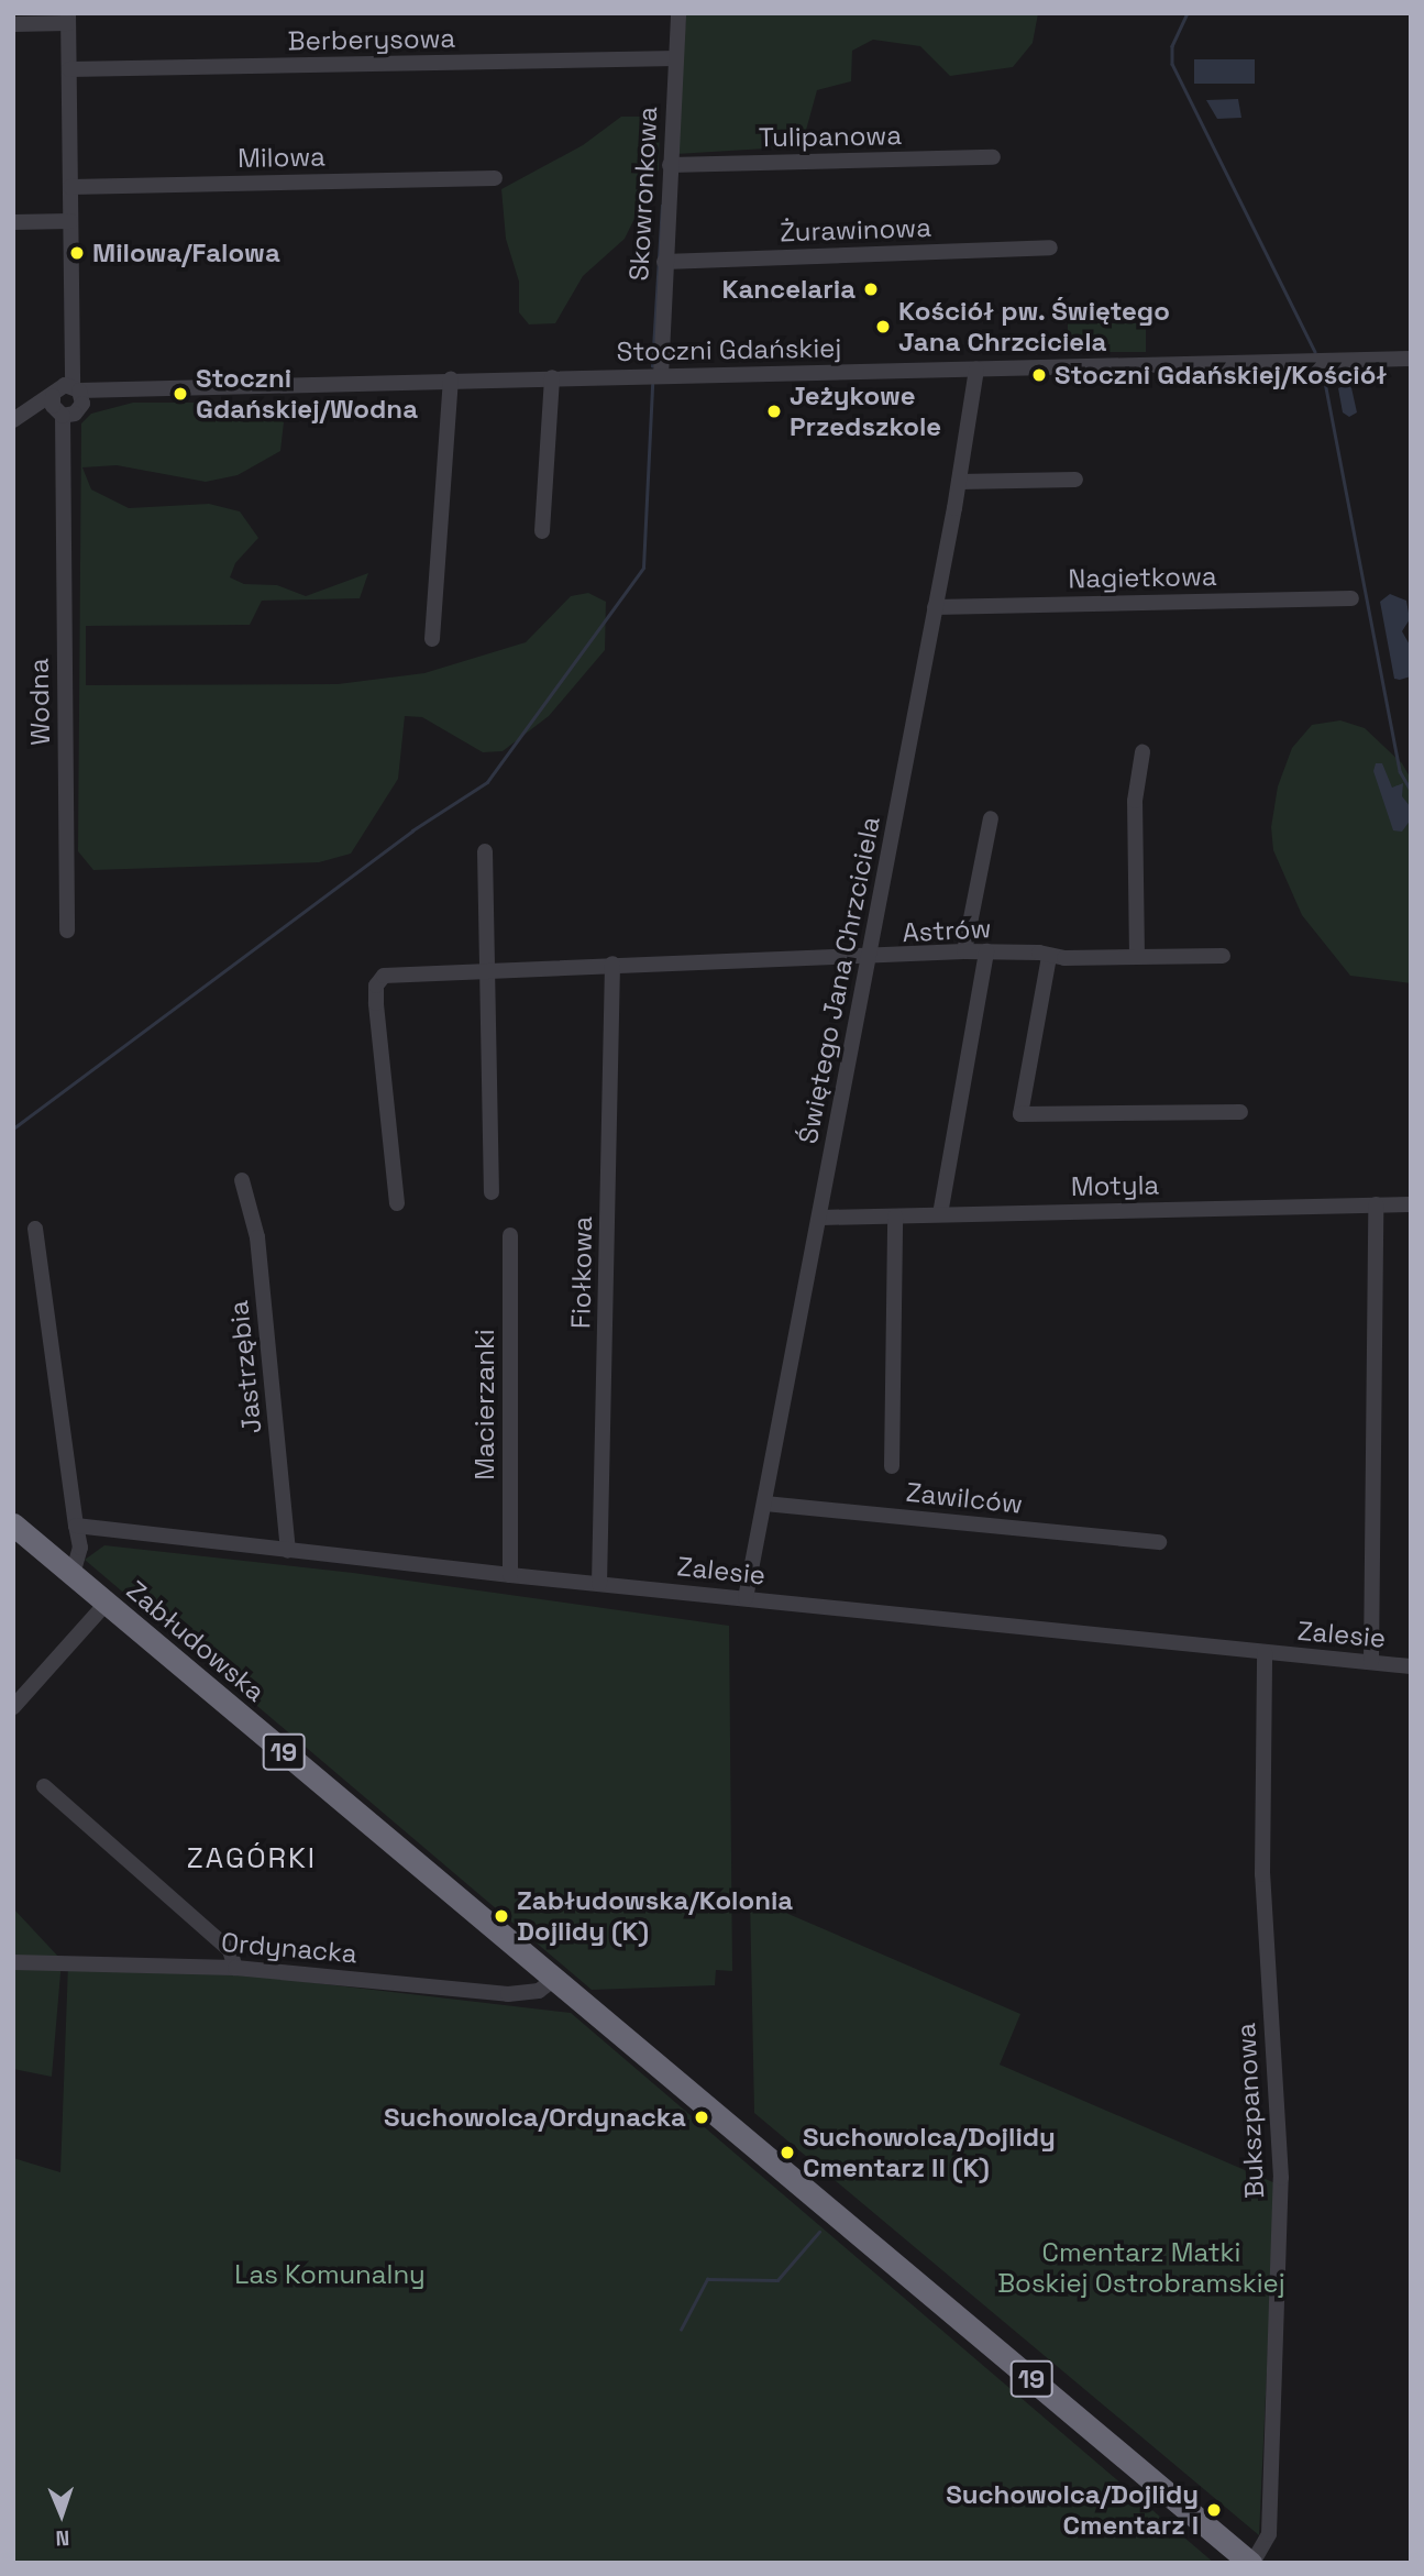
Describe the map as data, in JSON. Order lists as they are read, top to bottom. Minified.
{"streets":{"highway":["Zabłudowska","19"],"street":["Berberysowa","Tulipanowa","Milowa","Skowronkowa","Żurawinowa","Stoczni Gdańskiej","Nagietkowa","Wodna","Astrów","Świętego Jana Chrzciciela","Motyla","Fiołkowa","Jastrzębia","Macierzanki","Zawilców","Zalesie","Ordynacka","Bukszpanowa"]},"crossings":[["Berberysowa","Skowronkowa"],["Tulipanowa","Skowronkowa"],["Skowronkowa","Żurawinowa"],["Skowronkowa","Stoczni Gdańskiej"],["Stoczni Gdańskiej","Wodna"],["Stoczni Gdańskiej","Świętego Jana Chrzciciela"],["Nagietkowa","Świętego Jana Chrzciciela"],["Astrów","Świętego Jana Chrzciciela"],["Astrów","Fiołkowa"],["Świętego Jana Chrzciciela","Motyla"],["Świętego Jana Chrzciciela","Zawilców"],["Świętego Jana Chrzciciela","Zalesie"],["Fiołkowa","Zalesie"],["Jastrzębia","Zalesie"],["Macierzanki","Zalesie"],["Zalesie","Bukszpanowa"],["Zabłudowska","19"],["Zabłudowska","Ordynacka"],["19","Ordynacka"],["19","Bukszpanowa"]],"districts":["ZAGÓRKI"],"parks":["Cmentarz Matki Boskiej Ostrobramskiej","Las Komunalny"],"places":["Milowa/Falowa","Kancelaria","Kościół pw. Świętego Jana Chrzciciela","Stoczni Gdańskiej/Kościół","Stoczni Gdańskiej/Wodna","Jeżykowe Przedszkole","Zabłudowska/Kolonia Dojlidy (K)","Suchowolca/Ordynacka","Suchowolca/Dojlidy Cmentarz II (K)","Suchowolca/Dojlidy Cmentarz I"],"north":"bottom"}
